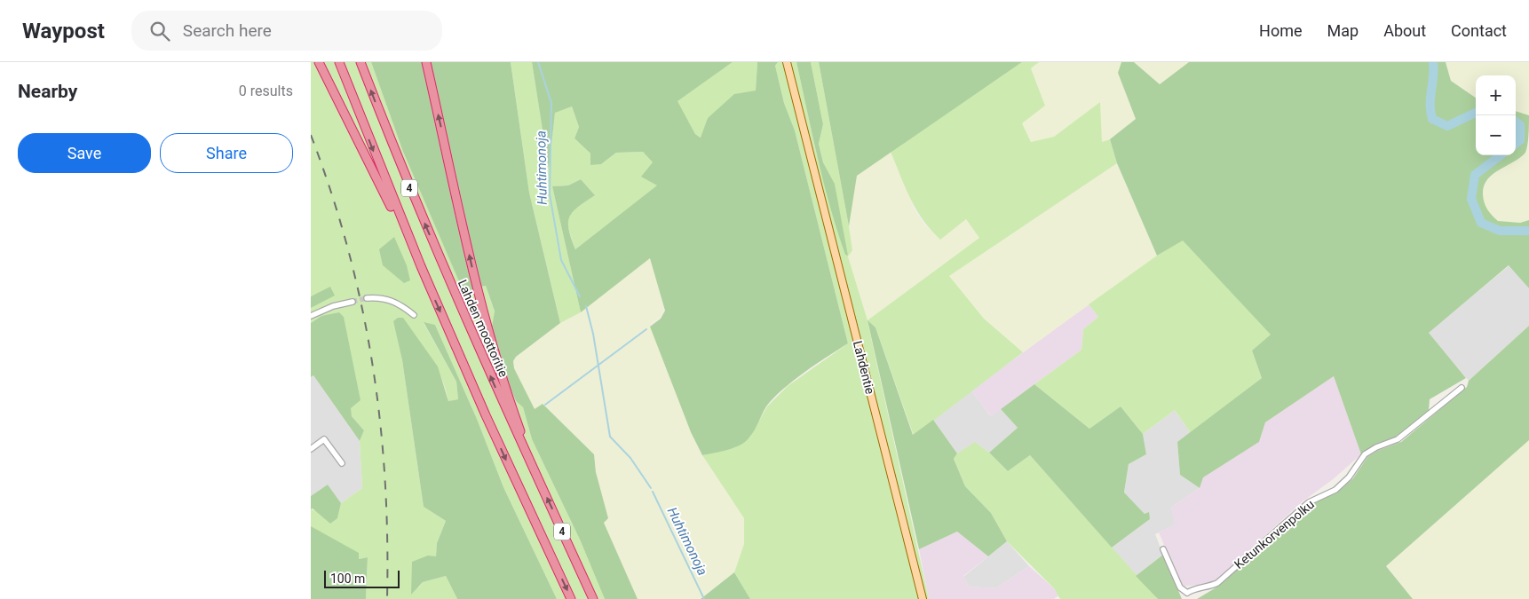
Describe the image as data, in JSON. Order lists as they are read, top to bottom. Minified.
{"streets":{"highway":["4","Lahden moottoritie"],"main road":["Lahdentie"],"street":["Ketunkorvenpolku"]},"water":["Huhtimonoja"],"scale_bar":"100 m","page":{"header":"Waypost","search":"Search here","nav":["Home","Map","About","Contact"],"heading":["Nearby","0 results"],"map_buttons":["+","−"],"buttons":["Save","Share"],"scale":"100 m"}}
